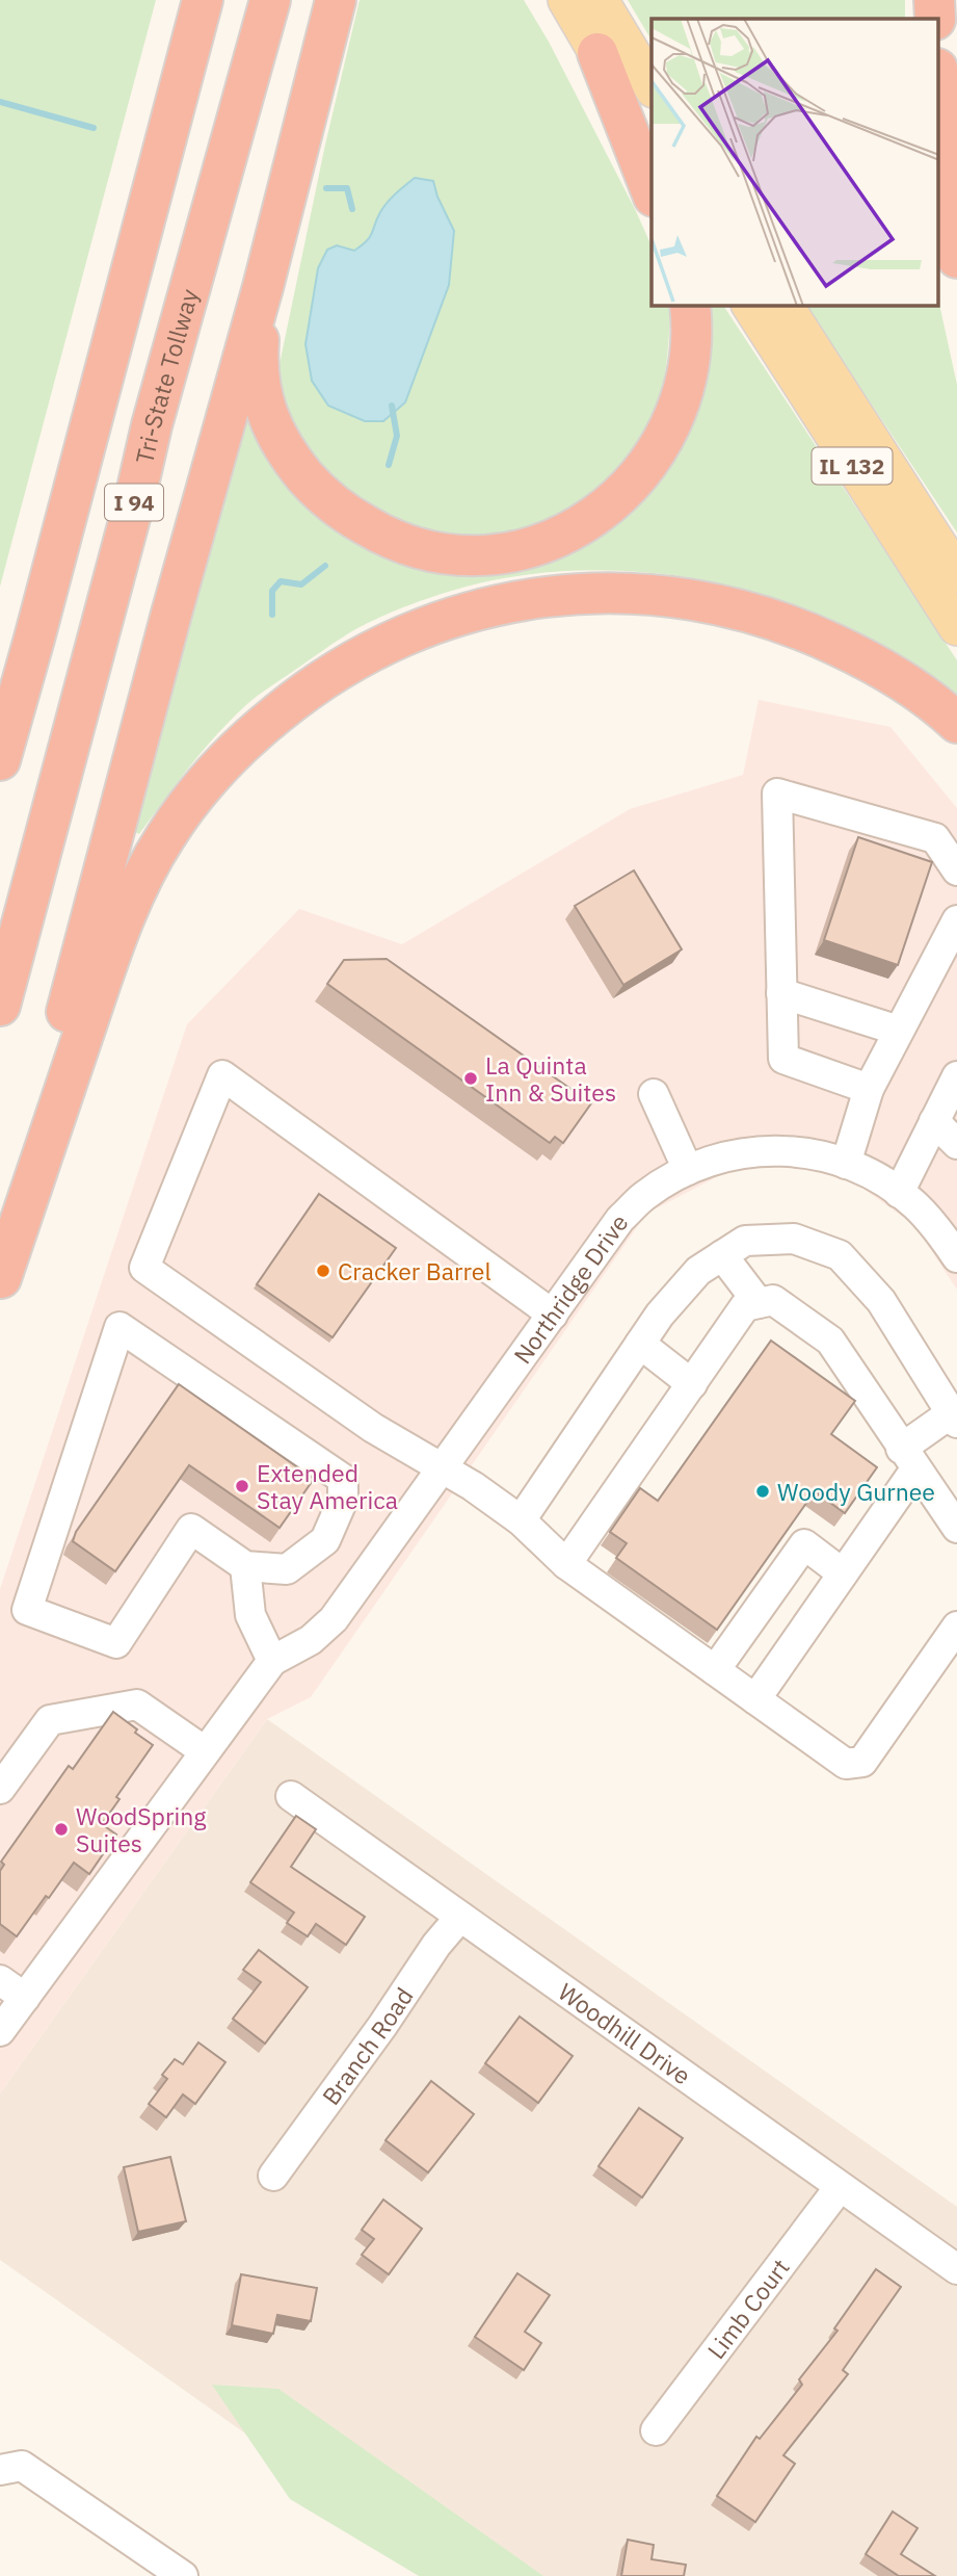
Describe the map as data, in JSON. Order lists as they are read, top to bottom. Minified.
{"streets":{"highway":["Tri-State Tollway","I 94"],"main road":["IL 132"],"street":["Northridge Drive","Woodhill Drive","Branch Road","Limb Court"]},"crossings":[["Woodhill Drive","Branch Road"],["Woodhill Drive","Limb Court"]],"places":["La Quinta Inn & Suites","Cracker Barrel","Extended Stay America","Woody Gurnee","WoodSpring Suites"]}
